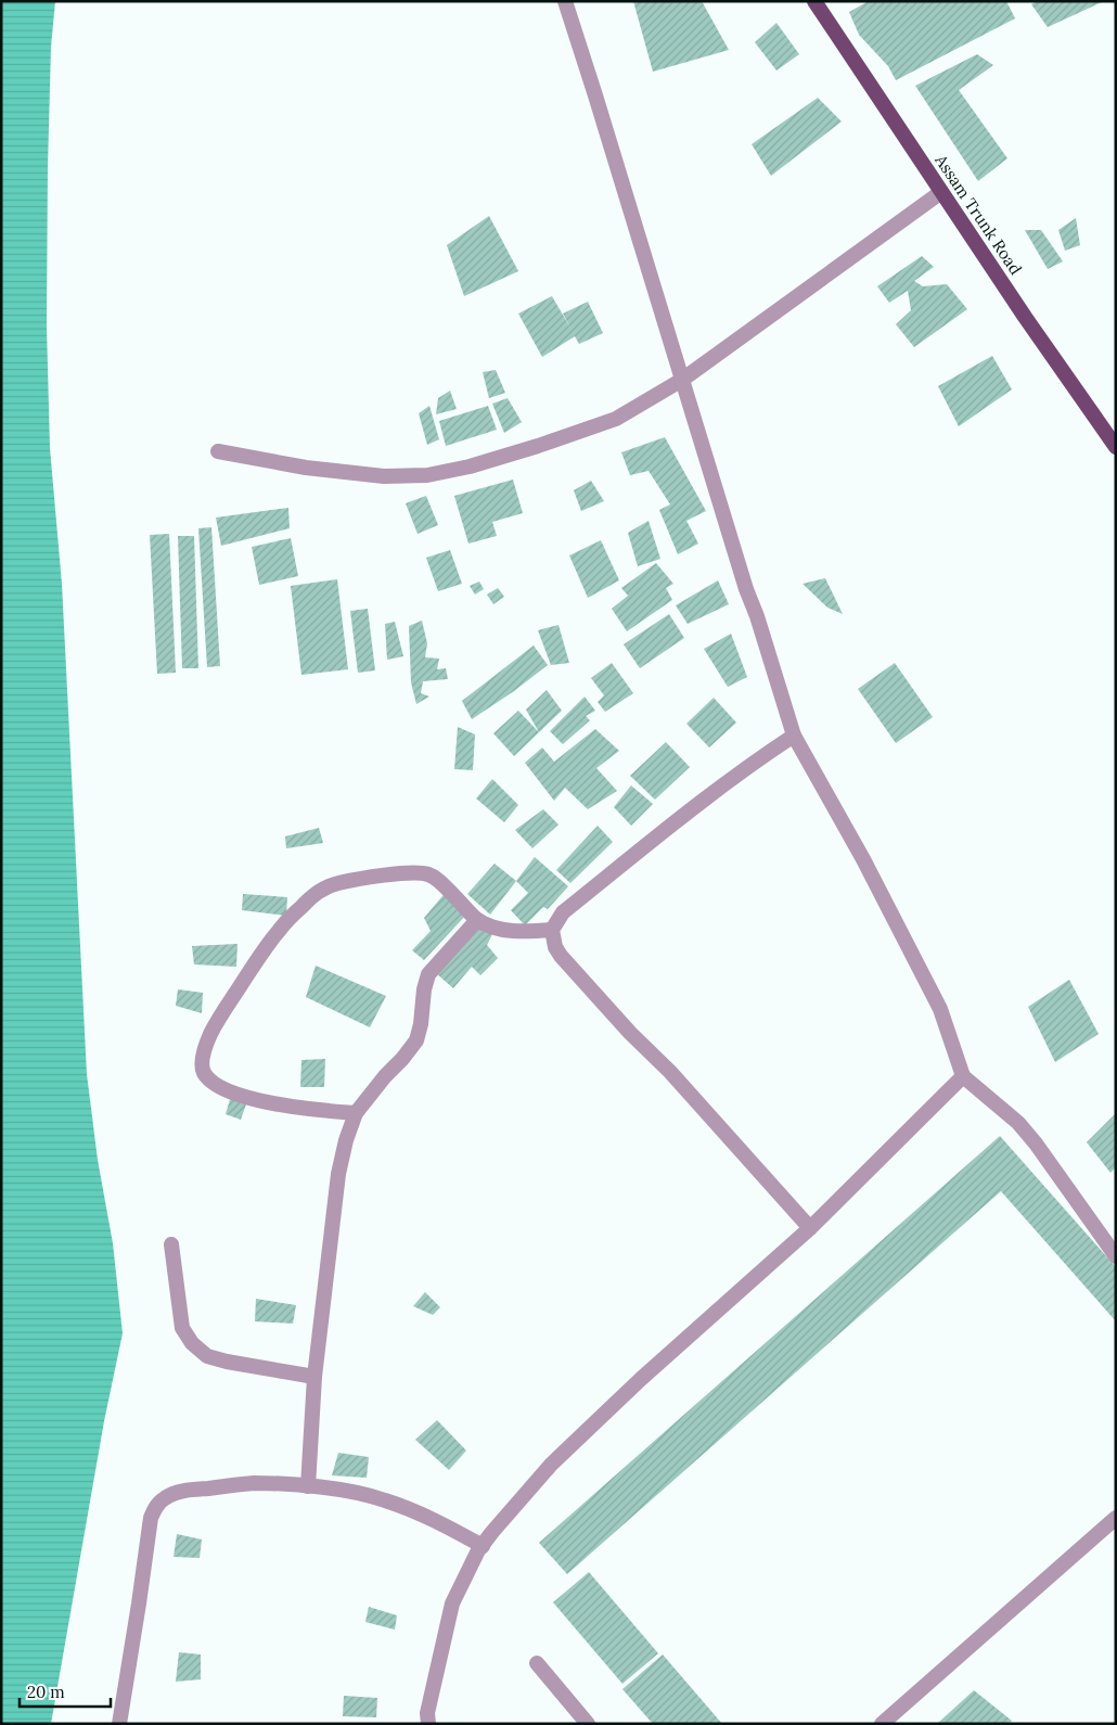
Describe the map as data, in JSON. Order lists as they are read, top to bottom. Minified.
{"streets":{"main road":["Assam Trunk Road"]},"scale_bar":"20 m"}
